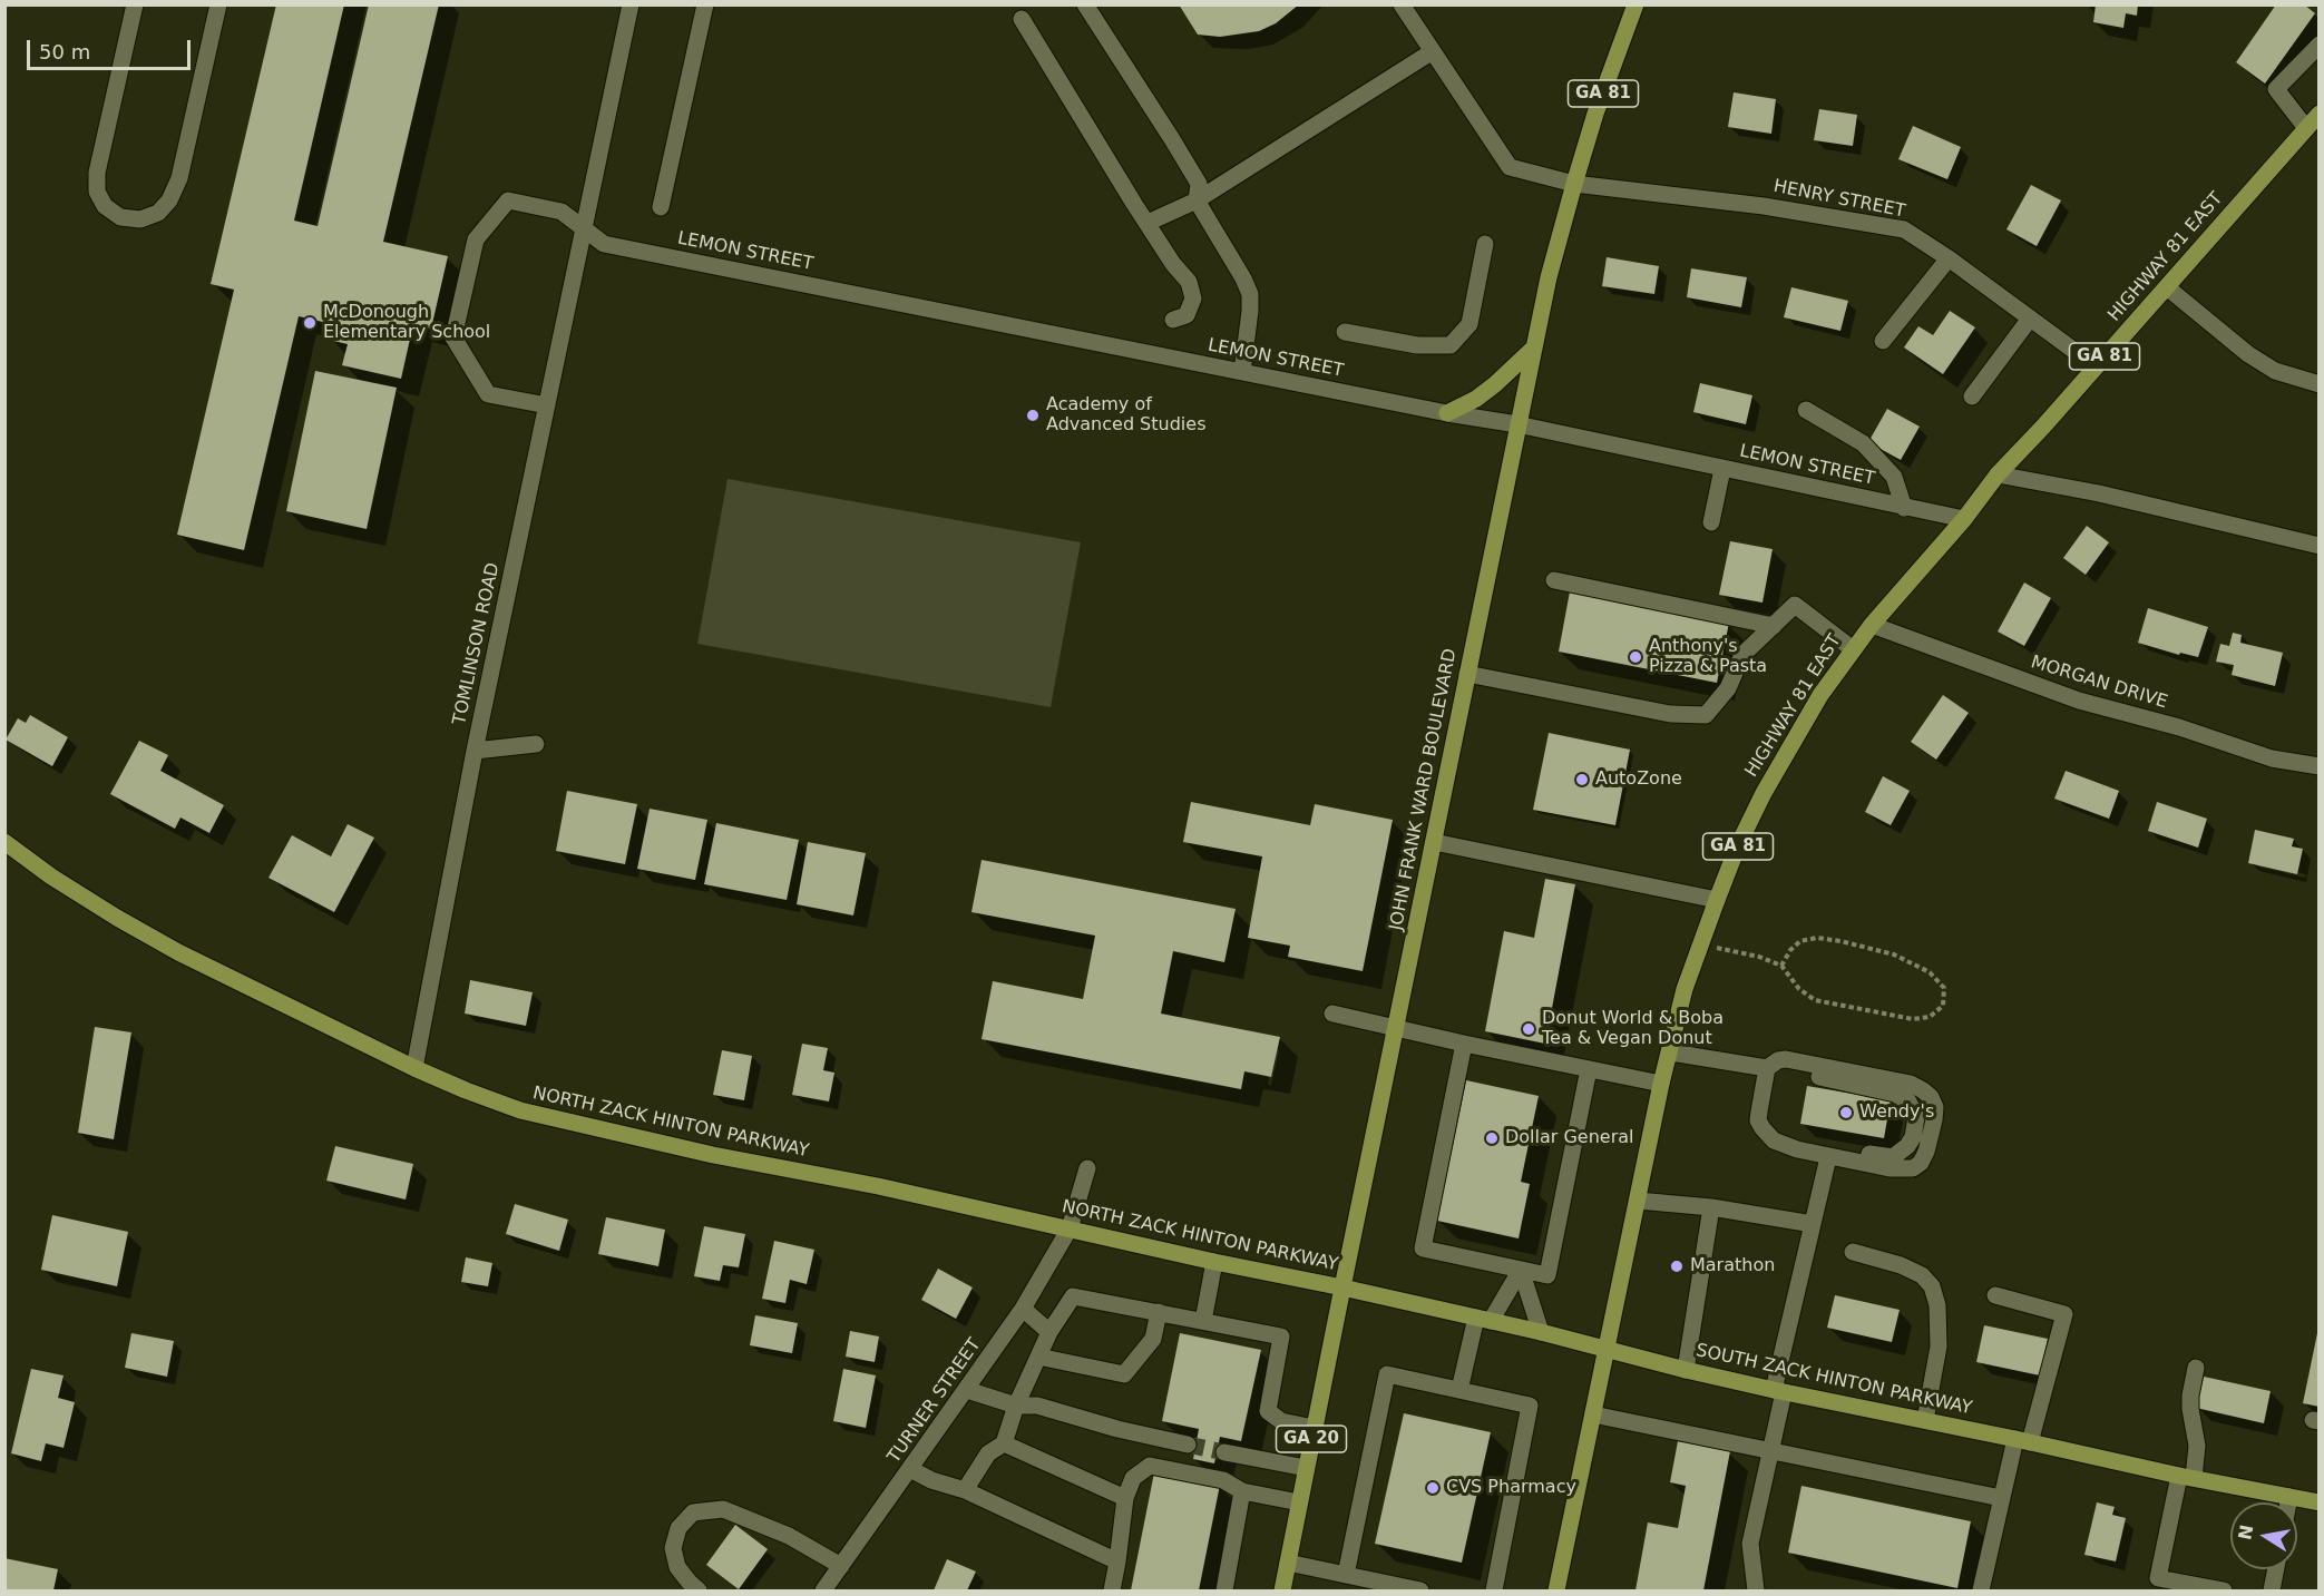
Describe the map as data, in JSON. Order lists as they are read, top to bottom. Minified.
{"streets":{"main road":["GA 81","HIGHWAY 81 EAST","JOHN FRANK WARD BOULEVARD","NORTH ZACK HINTON PARKWAY","SOUTH ZACK HINTON PARKWAY","GA 20"],"street":["HENRY STREET","LEMON STREET","TOMLINSON ROAD","MORGAN DRIVE","TURNER STREET"]},"crossings":[["HENRY STREET","HIGHWAY 81 EAST"],["HENRY STREET","JOHN FRANK WARD BOULEVARD"],["LEMON STREET","HIGHWAY 81 EAST"],["LEMON STREET","TOMLINSON ROAD"],["LEMON STREET","JOHN FRANK WARD BOULEVARD"],["HIGHWAY 81 EAST","MORGAN DRIVE"],["HIGHWAY 81 EAST","SOUTH ZACK HINTON PARKWAY"],["TOMLINSON ROAD","NORTH ZACK HINTON PARKWAY"],["JOHN FRANK WARD BOULEVARD","NORTH ZACK HINTON PARKWAY"],["JOHN FRANK WARD BOULEVARD","SOUTH ZACK HINTON PARKWAY"],["NORTH ZACK HINTON PARKWAY","SOUTH ZACK HINTON PARKWAY"],["NORTH ZACK HINTON PARKWAY","TURNER STREET"]],"places":["McDonough Elementary School","Academy of Advanced Studies","Anthony's Pizza & Pasta","AutoZone","Donut World & Boba Tea & Vegan Donut","Wendy's","Dollar General","Marathon","CVS Pharmacy"],"scale_bar":"50 m","north":"left"}
